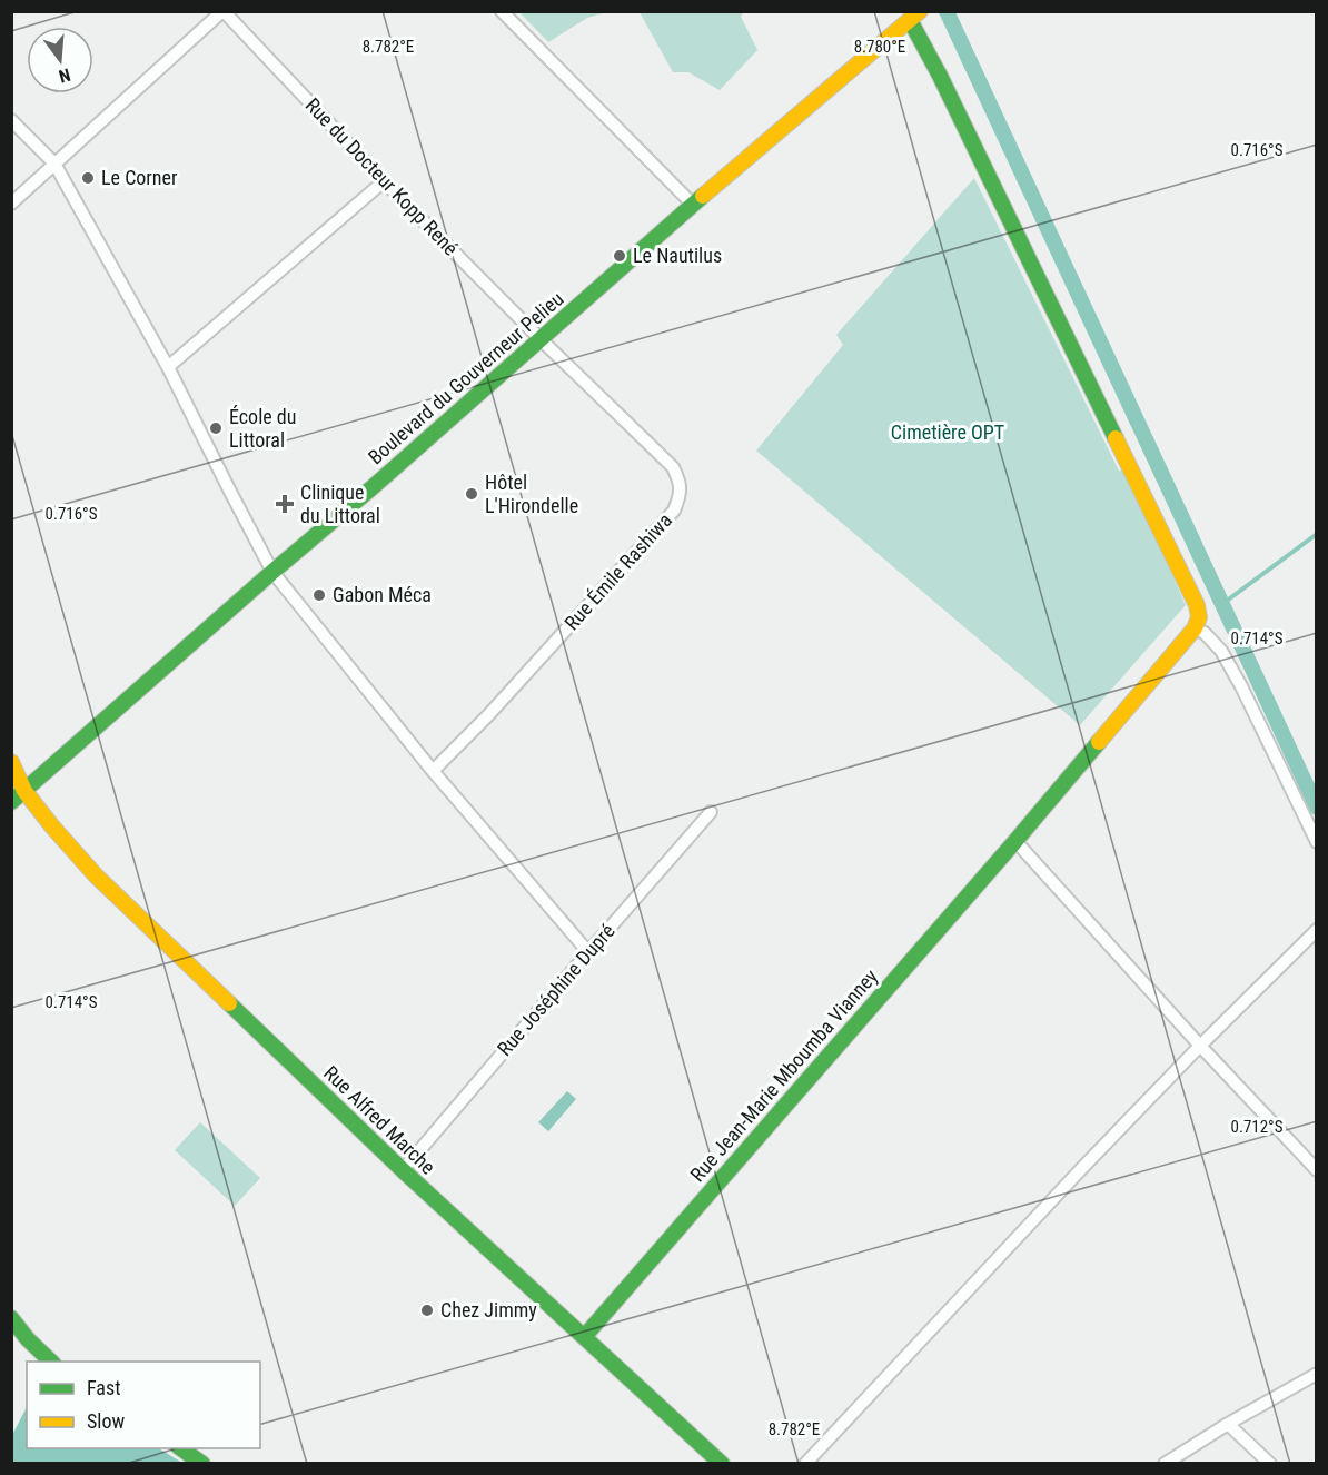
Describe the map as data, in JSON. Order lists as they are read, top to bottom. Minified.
{"streets":{"street":["Rue du Docteur Kopp René","Boulevard du Gouverneur Pelieu","Rue Émile Rashiwa","Rue Joséphine Dupré","Rue Jean-Marie Mboumba Vianney","Rue Alfred Marche"]},"crossings":[["Rue du Docteur Kopp René","Boulevard du Gouverneur Pelieu"],["Rue du Docteur Kopp René","Rue Émile Rashiwa"],["Boulevard du Gouverneur Pelieu","Rue Émile Rashiwa"],["Boulevard du Gouverneur Pelieu","Rue Alfred Marche"],["Rue Joséphine Dupré","Rue Alfred Marche"],["Rue Jean-Marie Mboumba Vianney","Rue Alfred Marche"]],"parks":["Cimetière OPT"],"places":{"other":["Le Corner","Le Nautilus","École du Littoral","Hôtel L'Hirondelle","Gabon Méca","Chez Jimmy"],"health":["Clinique du Littoral"]},"legend":["Fast","Slow"],"north":"bottom","coordinates":["8.782°E","8.780°E","0.716°S","0.714°S","0.712°S"]}
